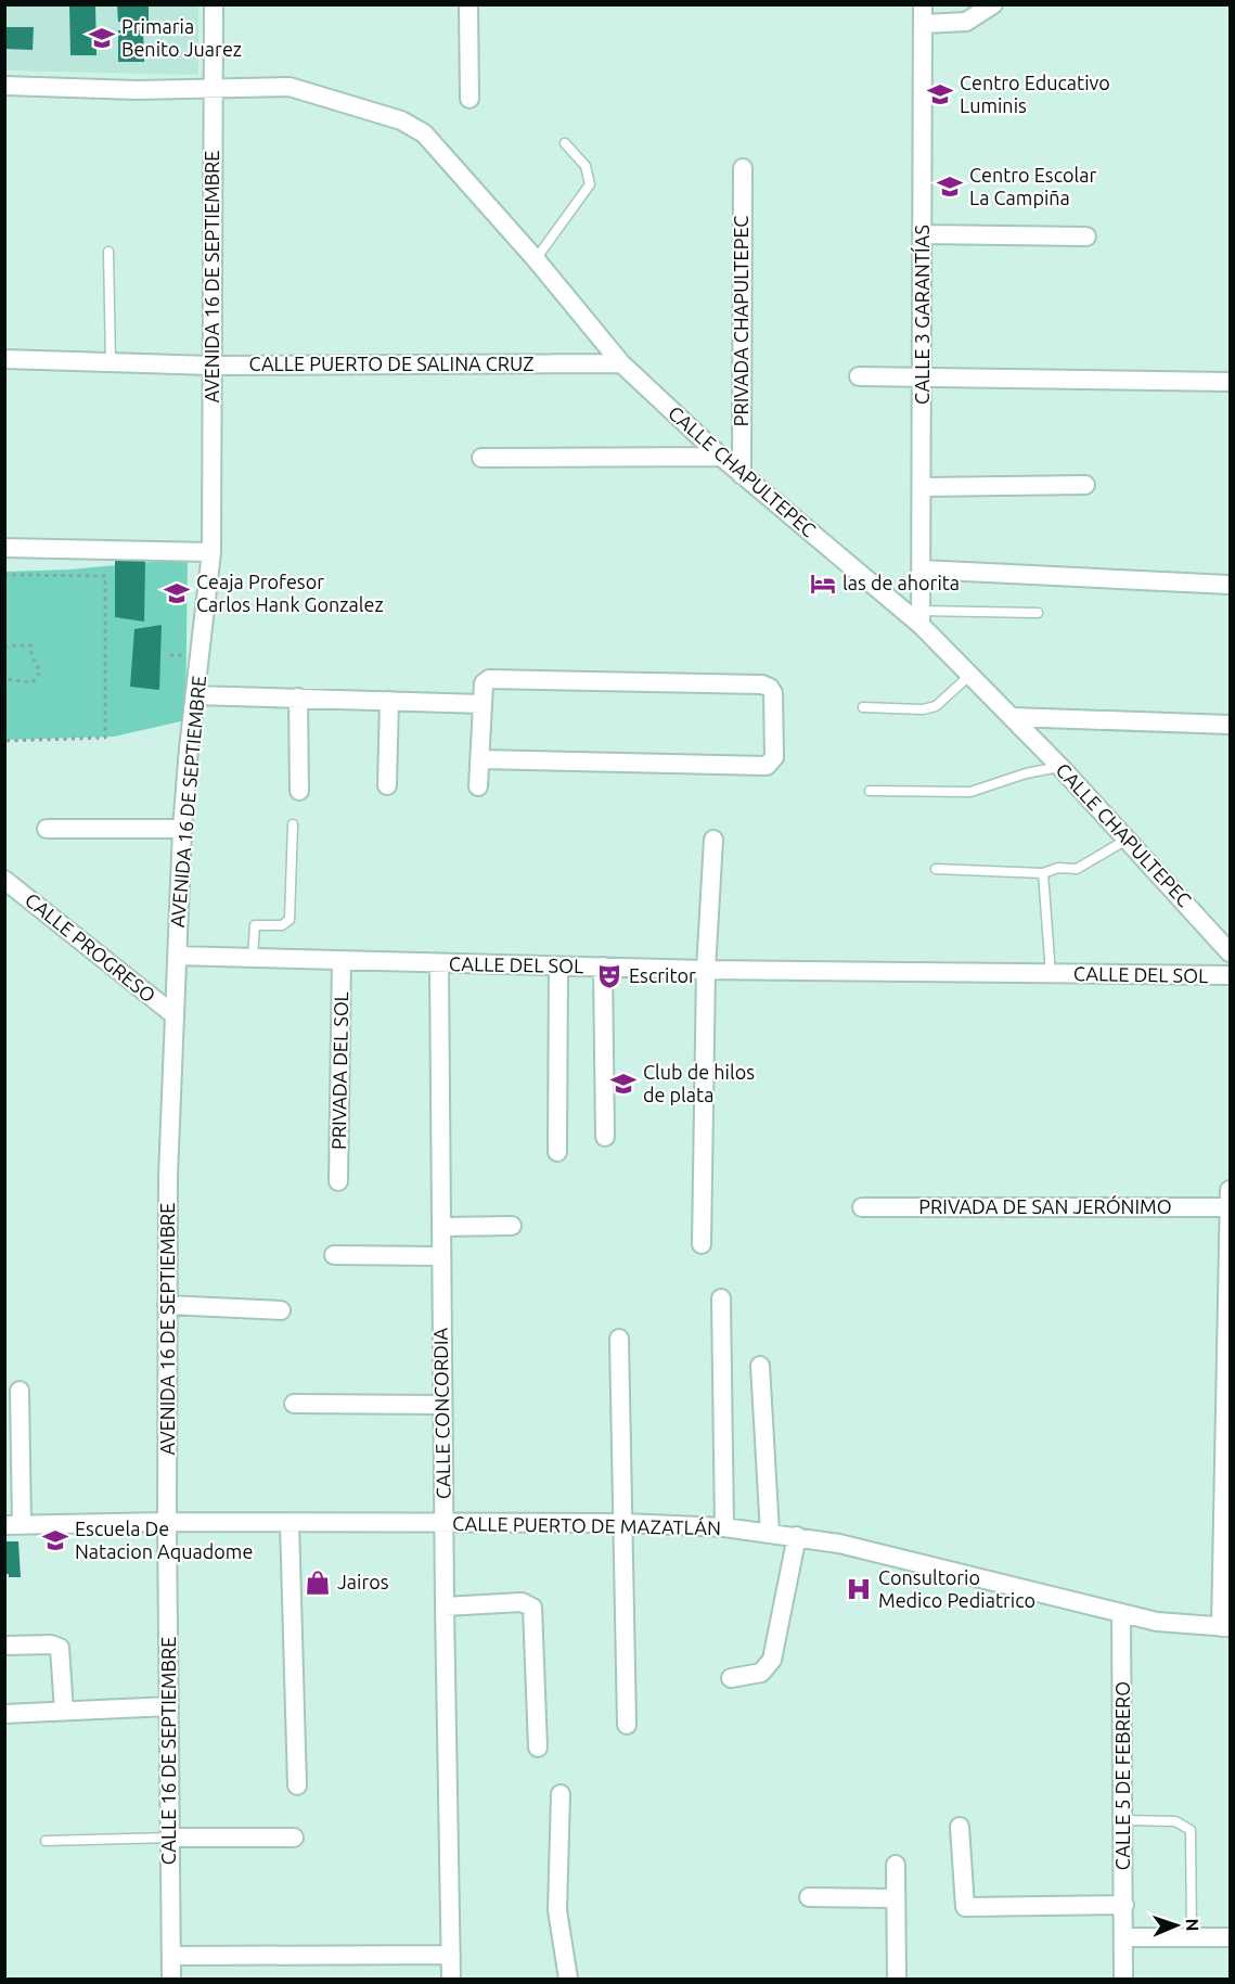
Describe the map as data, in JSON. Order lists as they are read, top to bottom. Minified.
{"streets":{"street":["AVENIDA 16 DE SEPTIEMBRE","CALLE 3 GARANTÍAS","PRIVADA CHAPULTEPEC","CALLE PUERTO DE SALINA CRUZ","CALLE CHAPULTEPEC","CALLE PROGRESO","CALLE DEL SOL","PRIVADA DEL SOL","PRIVADA DE SAN JERÓNIMO","CALLE CONCORDIA","CALLE PUERTO DE MAZATLÁN","CALLE 16 DE SEPTIEMBRE","CALLE 5 DE FEBRERO"]},"crossings":[["AVENIDA 16 DE SEPTIEMBRE","CALLE PUERTO DE SALINA CRUZ"],["AVENIDA 16 DE SEPTIEMBRE","CALLE CHAPULTEPEC"],["AVENIDA 16 DE SEPTIEMBRE","CALLE PROGRESO"],["AVENIDA 16 DE SEPTIEMBRE","CALLE DEL SOL"],["AVENIDA 16 DE SEPTIEMBRE","CALLE PUERTO DE MAZATLÁN"],["AVENIDA 16 DE SEPTIEMBRE","CALLE 16 DE SEPTIEMBRE"],["CALLE 3 GARANTÍAS","CALLE CHAPULTEPEC"],["PRIVADA CHAPULTEPEC","CALLE CHAPULTEPEC"],["CALLE PUERTO DE SALINA CRUZ","CALLE CHAPULTEPEC"],["CALLE DEL SOL","PRIVADA DEL SOL"],["CALLE DEL SOL","CALLE CONCORDIA"],["CALLE CONCORDIA","CALLE PUERTO DE MAZATLÁN"],["CALLE PUERTO DE MAZATLÁN","CALLE 16 DE SEPTIEMBRE"],["CALLE PUERTO DE MAZATLÁN","CALLE 5 DE FEBRERO"]],"places":{"school or university":["Primaria Benito Juarez","Centro Educativo Luminis","Centro Escolar La Campiña","Ceaja Profesor Carlos Hank Gonzalez","Club de hilos de plata","Escuela De Natacion Aquadome"],"hotel":["las de ahorita"],"theatre":["Escritor"],"shop":["Jairos"],"hospital":["Consultorio Medico Pediatrico"]},"north":"right"}
